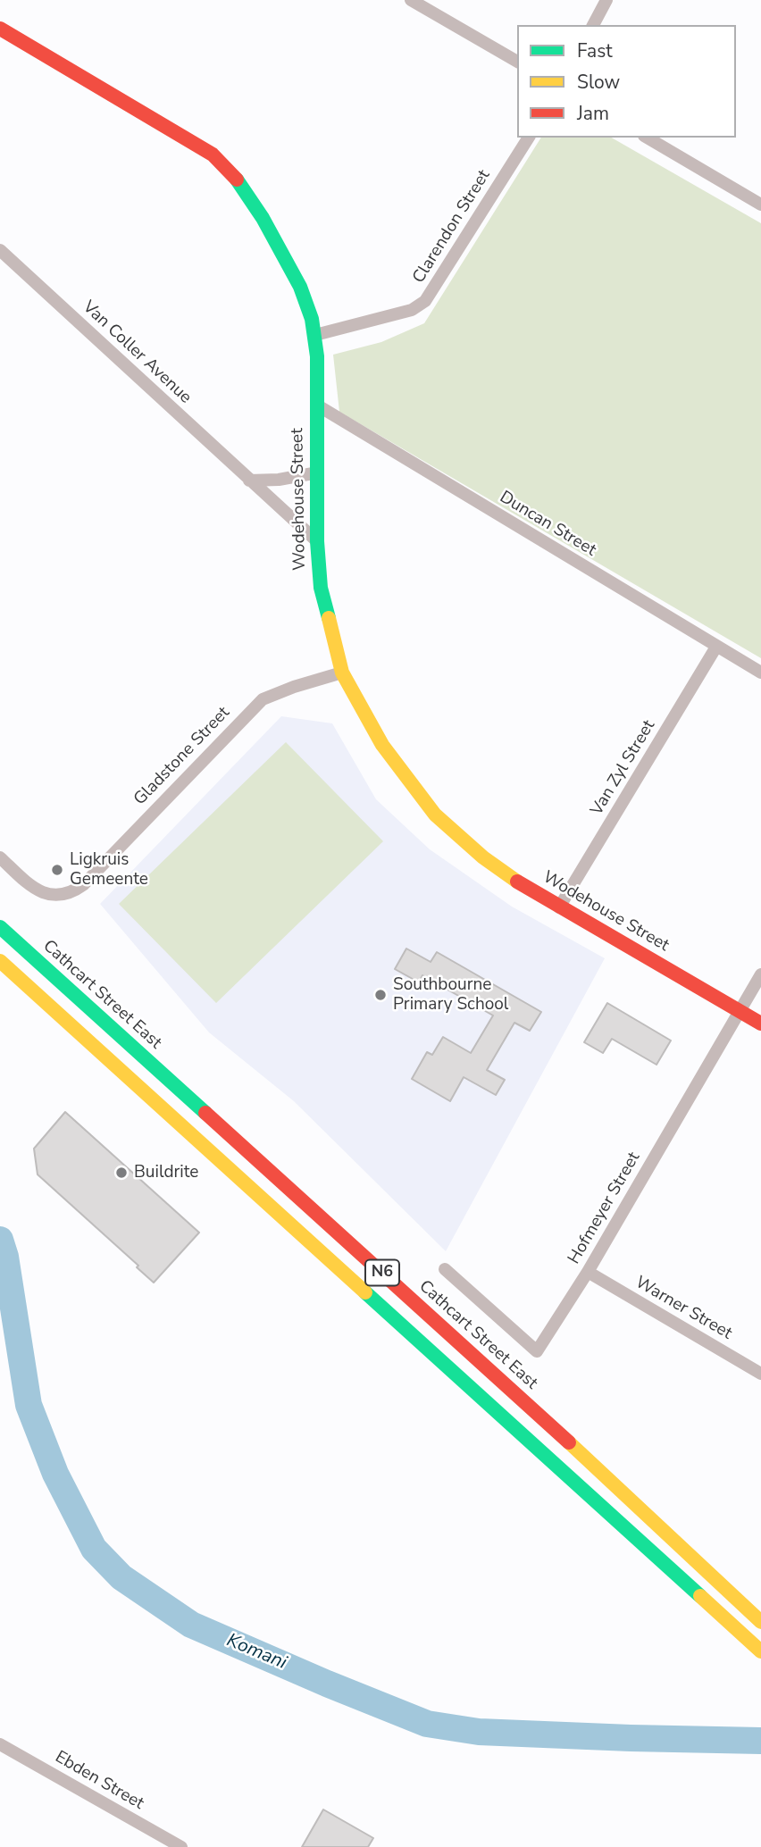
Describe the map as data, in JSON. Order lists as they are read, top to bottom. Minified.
{"streets":{"main road":["Wodehouse Street","Cathcart Street East","N6"],"street":["Clarendon Street","Van Coller Avenue","Duncan Street","Gladstone Street","Van Zyl Street","Hofmeyer Street","Warner Street","Ebden Street"]},"crossings":[["Clarendon Street","Wodehouse Street"],["Van Coller Avenue","Wodehouse Street"],["Wodehouse Street","Duncan Street"],["Wodehouse Street","Gladstone Street"],["Wodehouse Street","Van Zyl Street"],["Wodehouse Street","Hofmeyer Street"],["Duncan Street","Van Zyl Street"],["Hofmeyer Street","Warner Street"]],"water":["Komani"],"places":["Ligkruis Gemeente","Southbourne Primary School","Buildrite"],"legend":["Fast","Slow","Jam"]}
